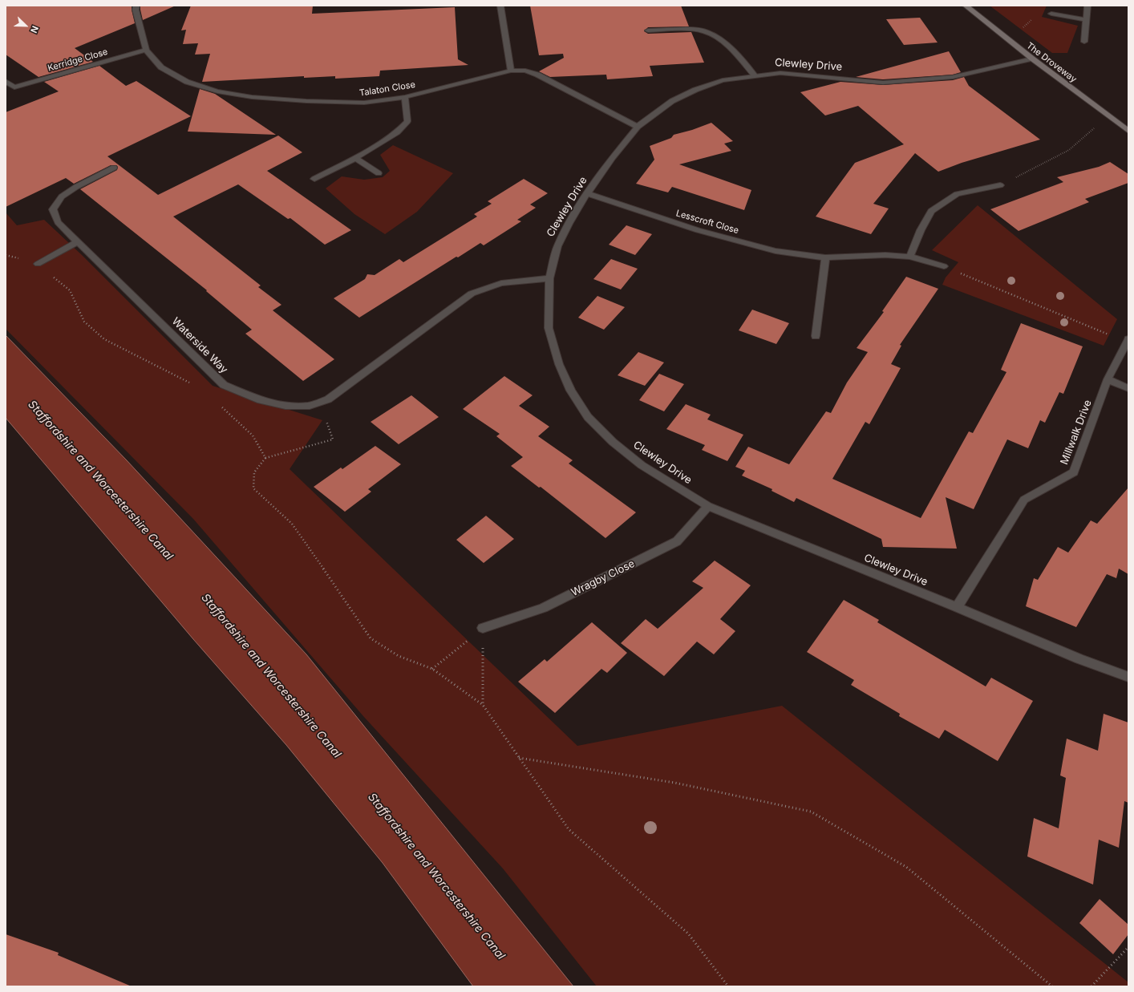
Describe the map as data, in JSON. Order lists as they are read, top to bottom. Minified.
{"streets":{"street":["Kerridge Close","The Droveway","Clewley Drive","Talaton Close","Lesscroft Close","Waterside Way","Millwalk Drive","Wragby Close"]},"crossings":[["Kerridge Close","Talaton Close"],["The Droveway","Clewley Drive"],["Clewley Drive","Talaton Close"],["Clewley Drive","Lesscroft Close"],["Clewley Drive","Waterside Way"],["Clewley Drive","Millwalk Drive"],["Clewley Drive","Wragby Close"]],"water":["Staffordshire and Worcestershire Canal"],"north":"bottom right"}
